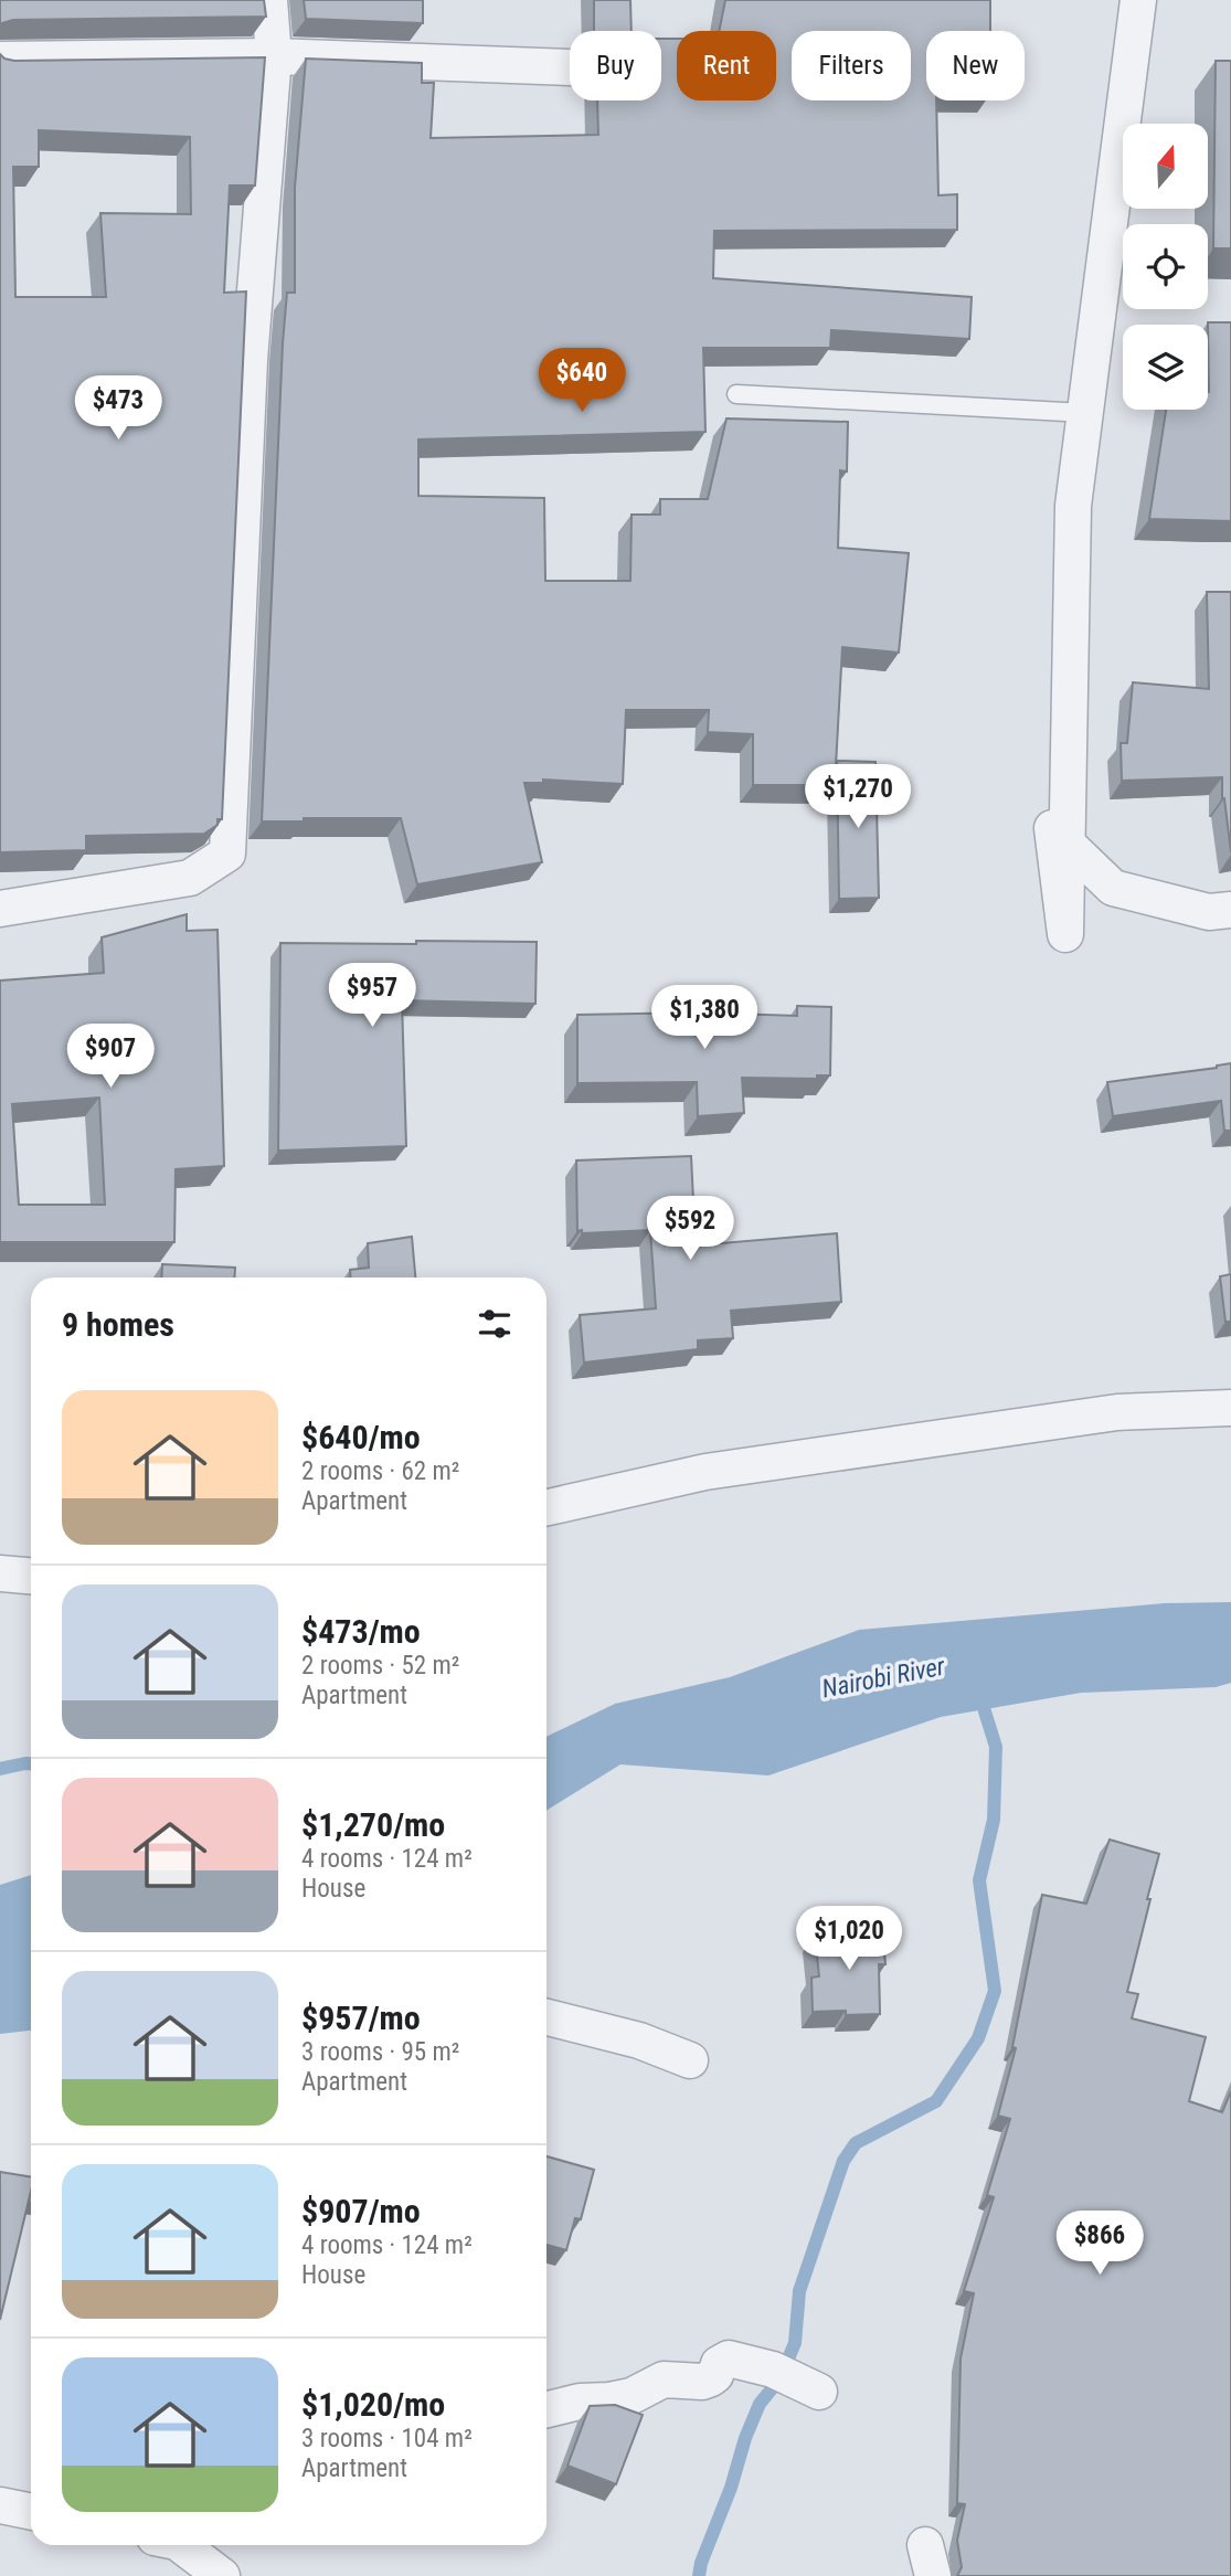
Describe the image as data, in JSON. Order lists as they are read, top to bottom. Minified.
{"water":["Nairobi River"],"north":"top","page":{"chip":["Buy","Rent","Filters","New"],"price":["$640","$473","$1,270","$957","$1,380","$907","$592","$1,020","$866"],"heading":"9 homes","list":[{"name":"$640/mo","note":"2 rooms · 62 m² · Apartment"},{"name":"$473/mo","note":"2 rooms · 52 m² · Apartment"},{"name":"$1,270/mo","note":"4 rooms · 124 m² · House"},{"name":"$957/mo","note":"3 rooms · 95 m² · Apartment"},{"name":"$907/mo","note":"4 rooms · 124 m² · House"},{"name":"$1,020/mo","note":"3 rooms · 104 m² · Apartment"}]}}
